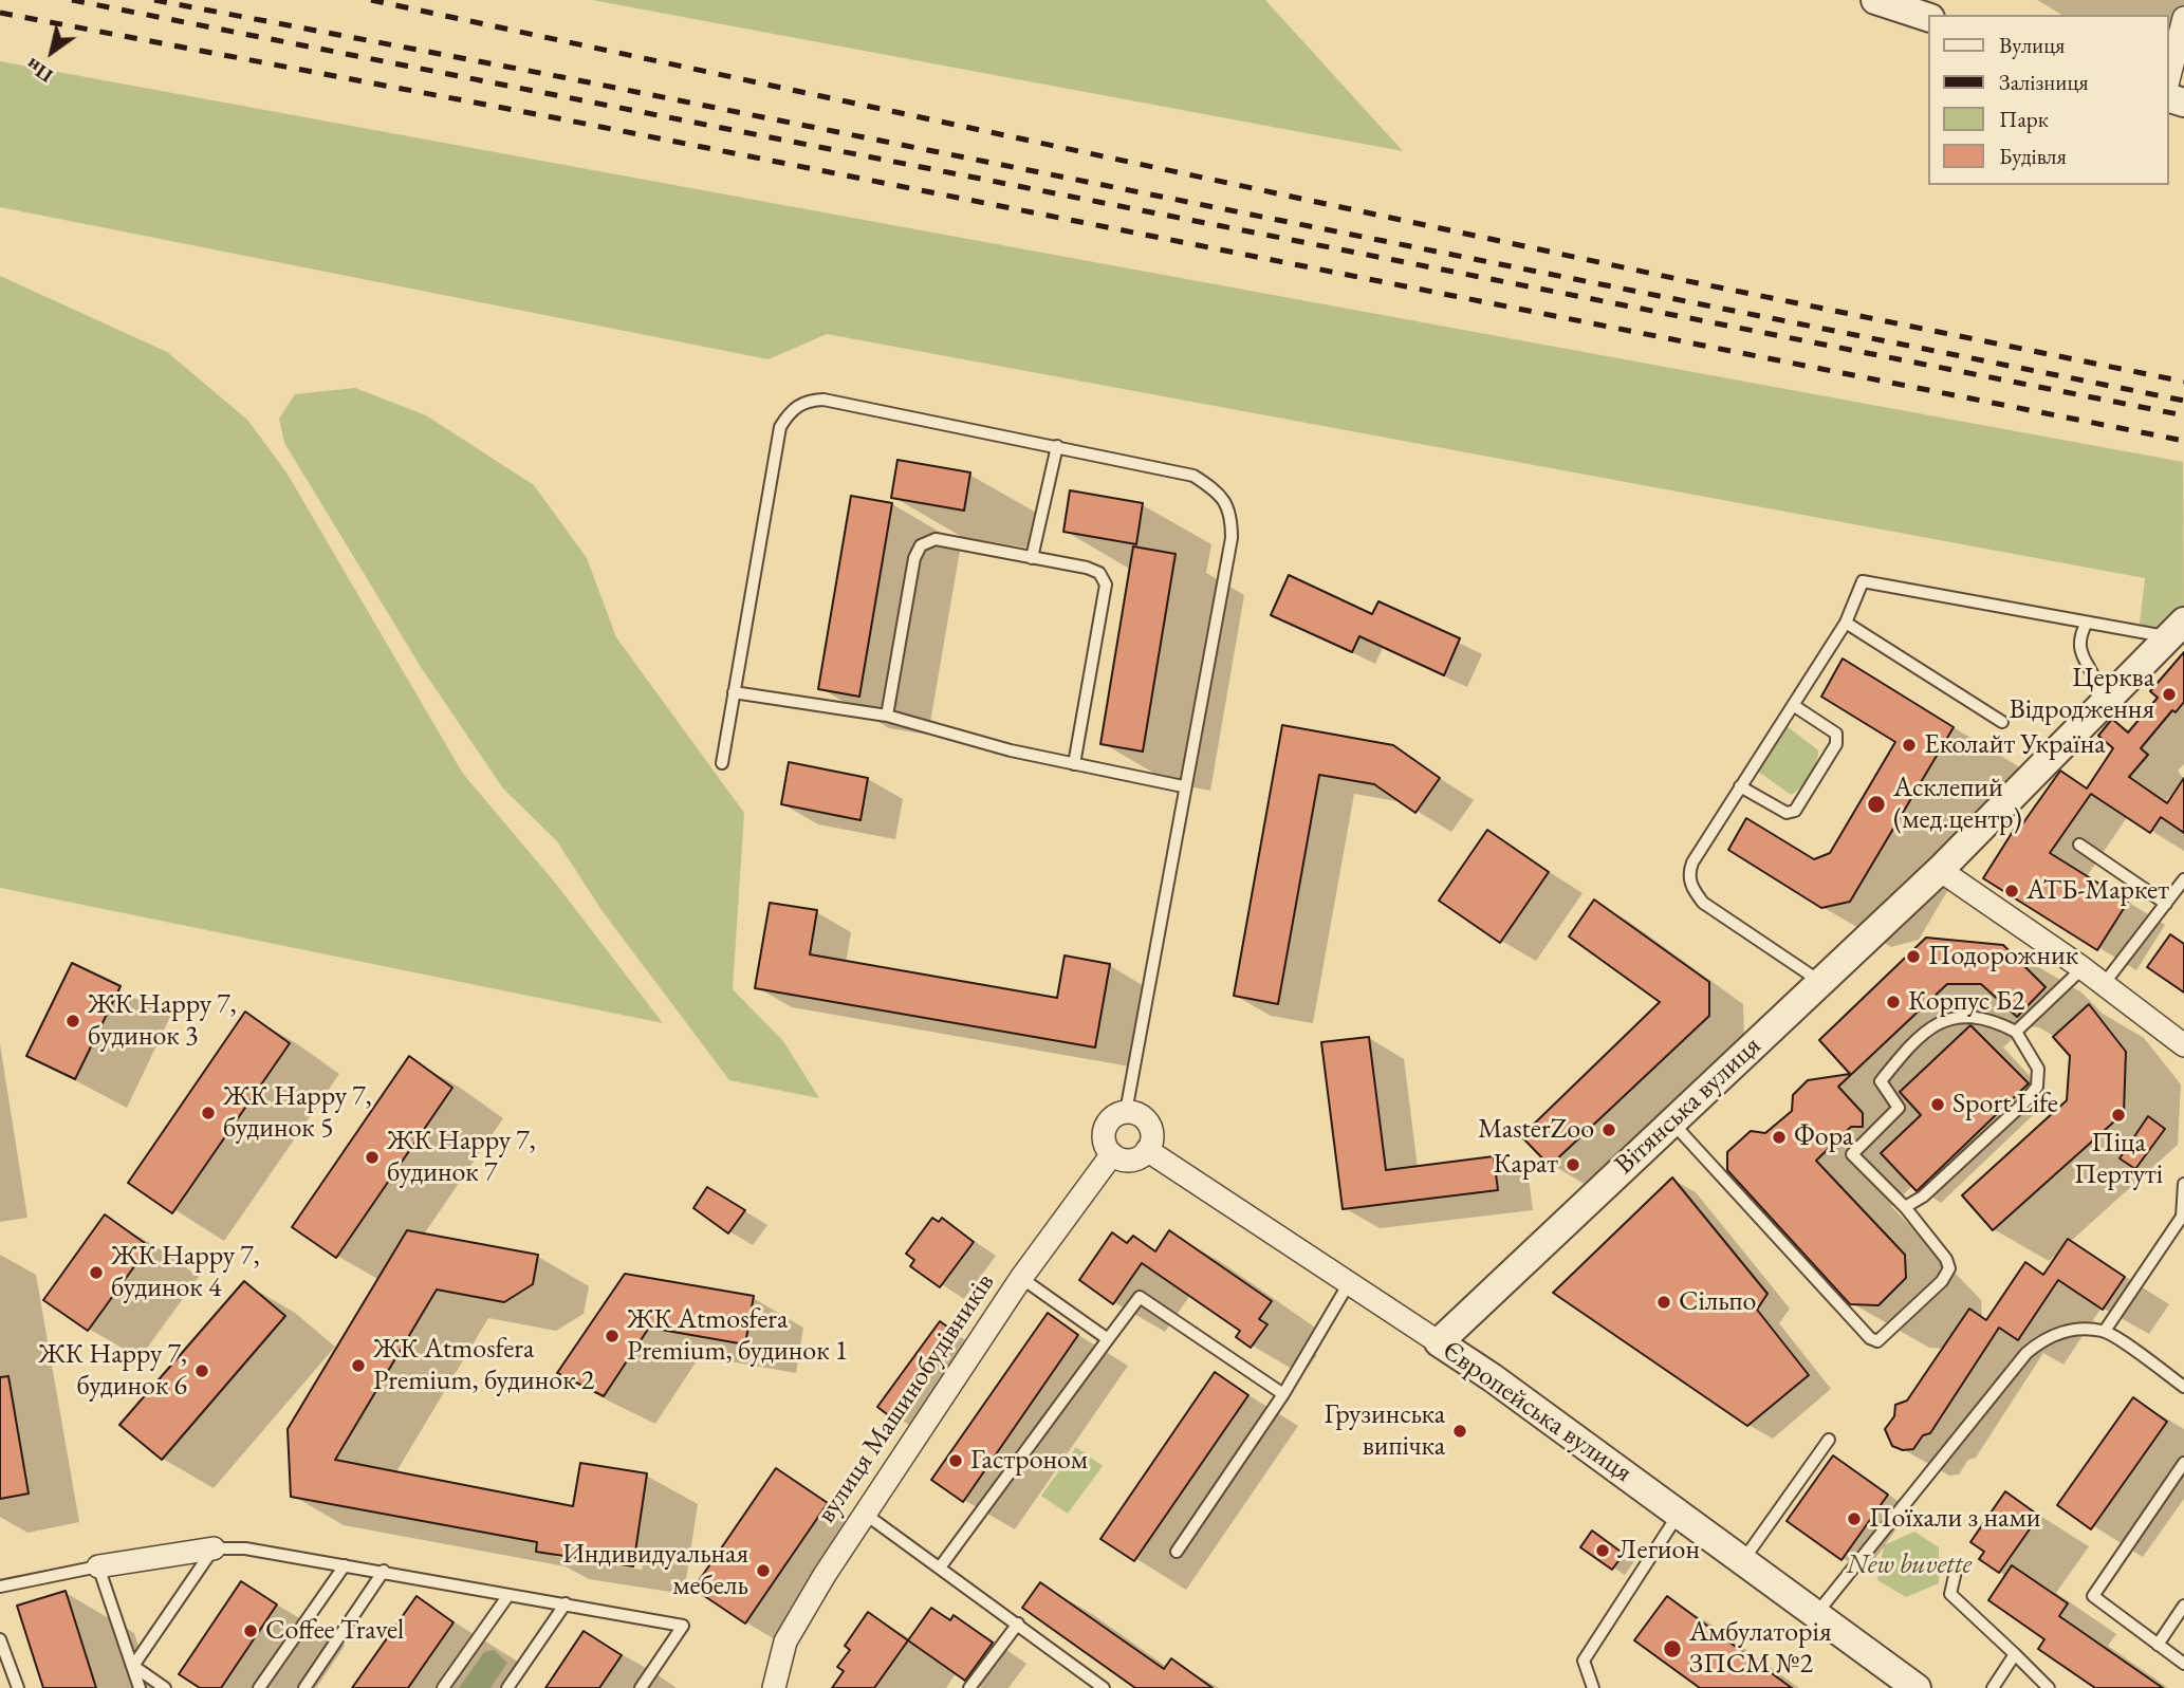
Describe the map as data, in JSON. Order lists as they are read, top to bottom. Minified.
{"streets":{"street":["Вітянська вулиця","вулиця Машинобудівників","Європейська вулиця"]},"crossings":[["Вітянська вулиця","Європейська вулиця"],["вулиця Машинобудівників","Європейська вулиця"]],"parks":["New buvette"],"places":["Церква Відродження","Еколайт Україна","Асклепий (мед.центр)","АТБ-Маркет","Подорожник","Корпус Б2","ЖК Happy 7, будинок 3","Sport Life","ЖК Happy 7, будинок 5","Піца Пертуті","MasterZoo","Фора","ЖК Happy 7, будинок 7","Карат","ЖК Happy 7, будинок 4","Сільпо","ЖК Atmosfera Premium, будинок 1","ЖК Atmosfera Premium, будинок 2","ЖК Happy 7, будинок 6","Грузинська випічка","Гастроном","Поїхали з нами","Легион","Индивидуальная мебель","Coffee Travel","Амбулаторія ЗПСМ №2"],"legend":["Вулиця","Залізниця","Парк","Будівля"],"north":"bottom left"}
